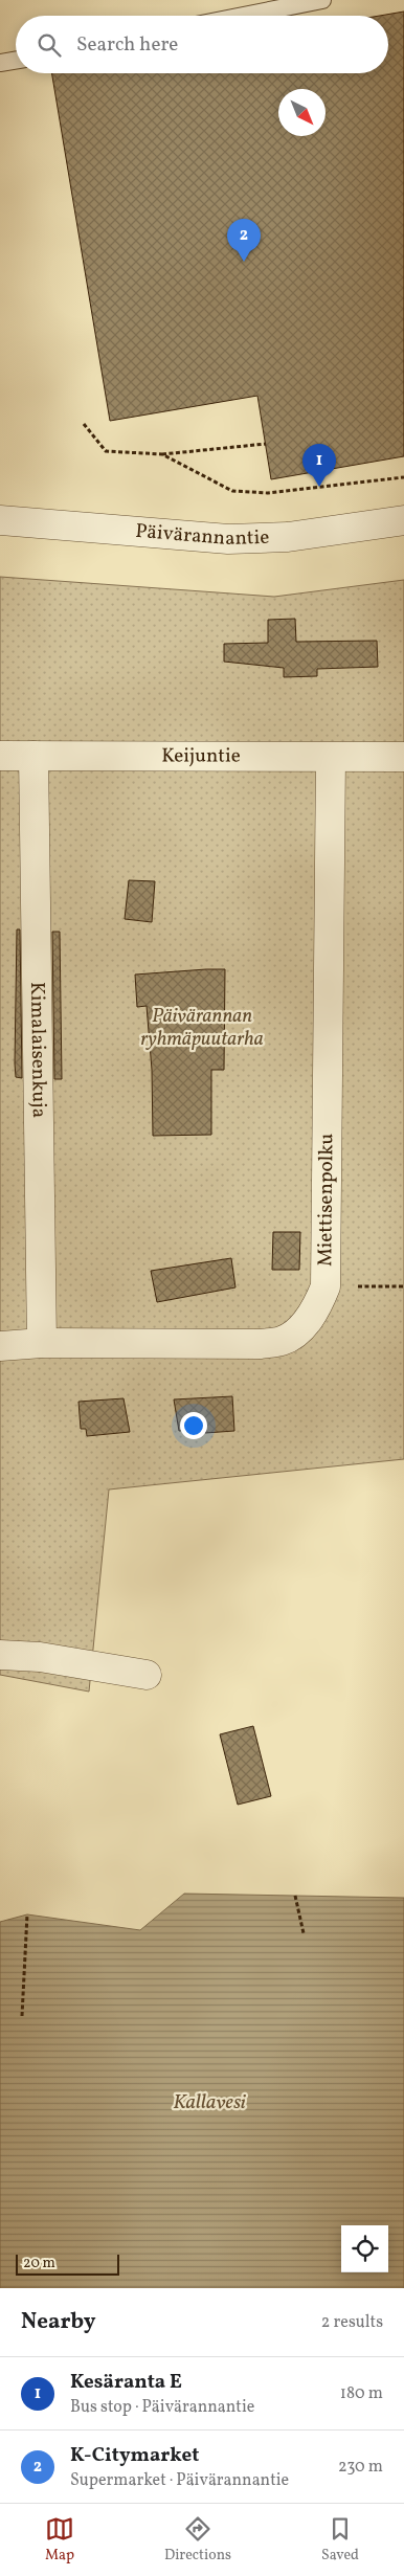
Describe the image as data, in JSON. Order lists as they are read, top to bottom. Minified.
{"streets":{"street":["Päivärannantie","Keijuntie","Kimalaisenkuja","Miettisenpolku"]},"crossings":[["Keijuntie","Kimalaisenkuja"],["Keijuntie","Miettisenpolku"],["Kimalaisenkuja","Miettisenpolku"]],"water":["Kallavesi"],"parks":["Päivärannan ryhmäpuutarha"],"scale_bar":"20 m","north":"bottom right","page":{"search":"Search here","pins":["2","1"],"scale":"20 m","heading":["Nearby","2 results"],"list":[{"mark":"1","name":"Kesäranta E","note":"Bus stop · Päivärannantie","value":"180 m"},{"mark":"2","name":"K-Citymarket","note":"Supermarket · Päivärannantie","value":"230 m"}],"nav":["Map","Directions","Saved"]}}
